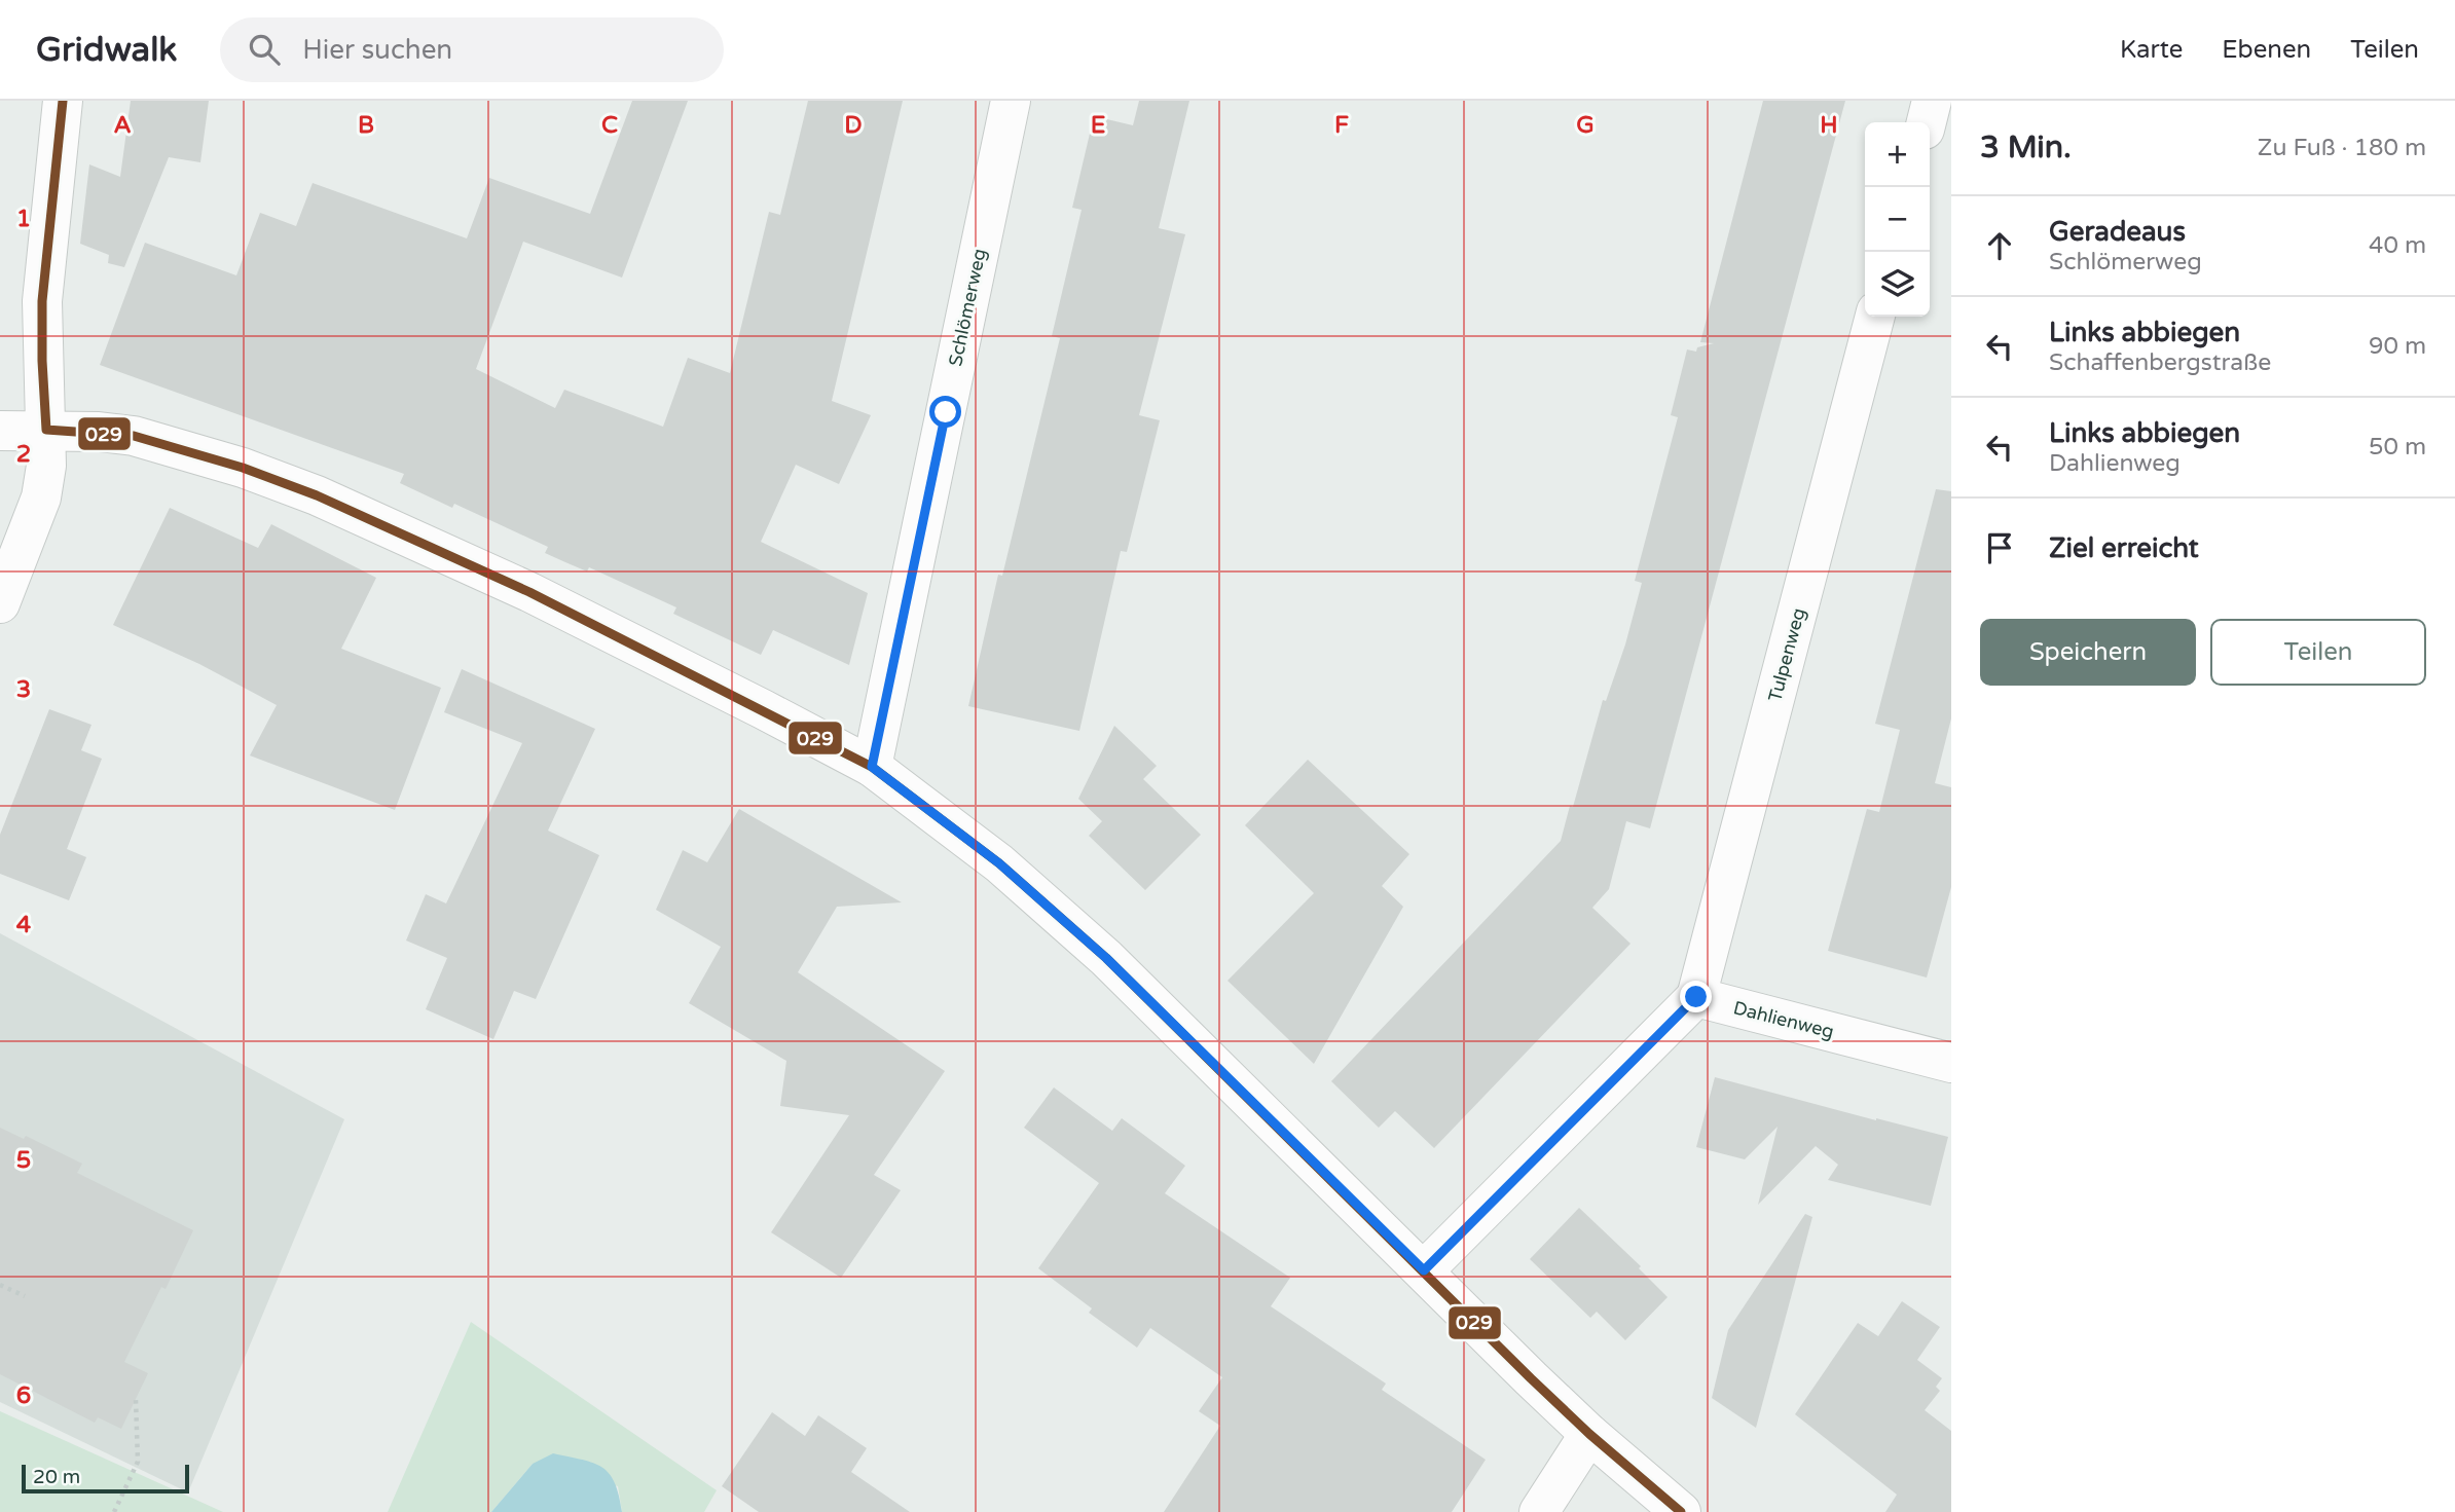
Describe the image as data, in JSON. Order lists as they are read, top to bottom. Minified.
{"streets":{"street":["Schlömerweg","Tulpenweg","Dahlienweg"]},"crossings":[["Tulpenweg","Dahlienweg"]],"lines":["transit line 029"],"scale_bar":"20 m","page":{"header":"Gridwalk","search":"Hier suchen","nav":["Karte","Ebenen","Teilen"],"heading":["3 Min.","Zu Fuß · 180 m"],"map_buttons":["+","−"],"list":[["Geradeaus","Schlömerweg","40 m"],["Links abbiegen","Schaffenbergstraße","90 m"],["Links abbiegen","Dahlienweg","50 m"],"Ziel erreicht"],"buttons":["Speichern","Teilen"],"scale":"20 m"},"grid":{"columns":["A","B","C","D","E","F","G","H"],"rows":["1","2","3","4","5","6"]}}
